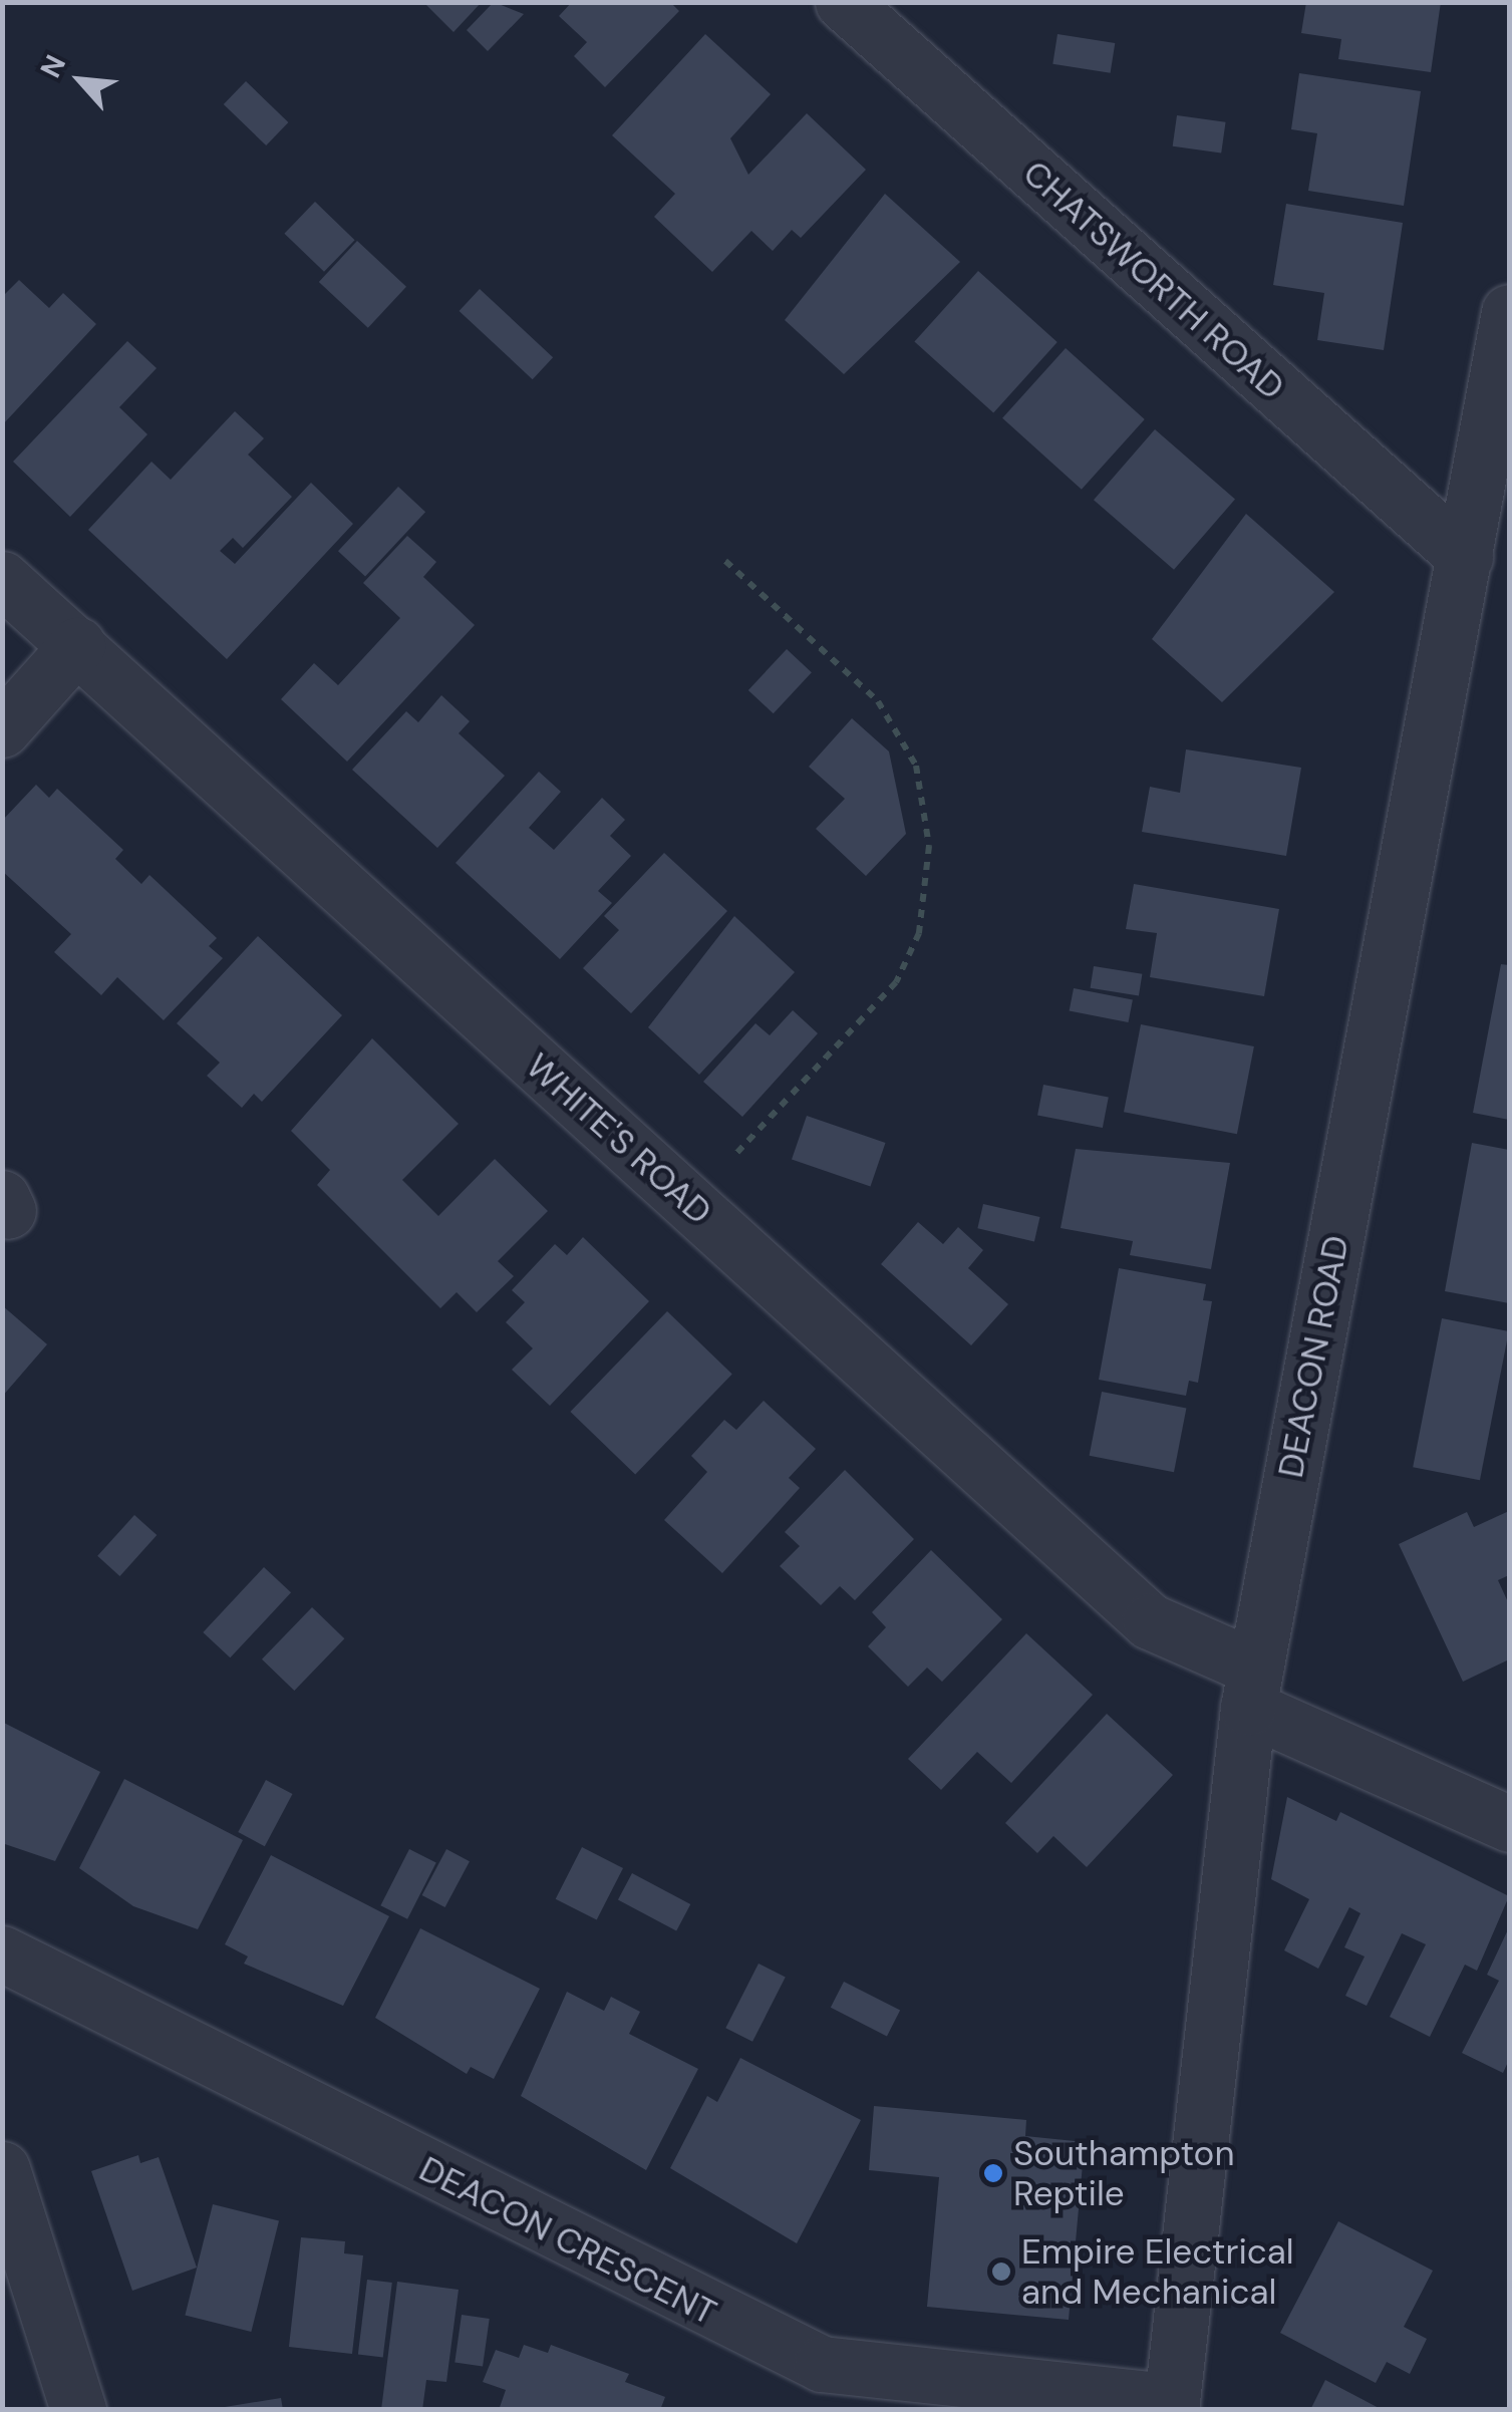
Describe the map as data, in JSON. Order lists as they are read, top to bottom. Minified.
{"streets":{"street":["CHATSWORTH ROAD","WHITE'S ROAD","DEACON ROAD","DEACON CRESCENT"]},"crossings":[["CHATSWORTH ROAD","DEACON ROAD"],["WHITE'S ROAD","DEACON ROAD"],["DEACON ROAD","DEACON CRESCENT"]],"places":["Southampton Reptile","Empire Electrical and Mechanical"],"north":"top left"}
